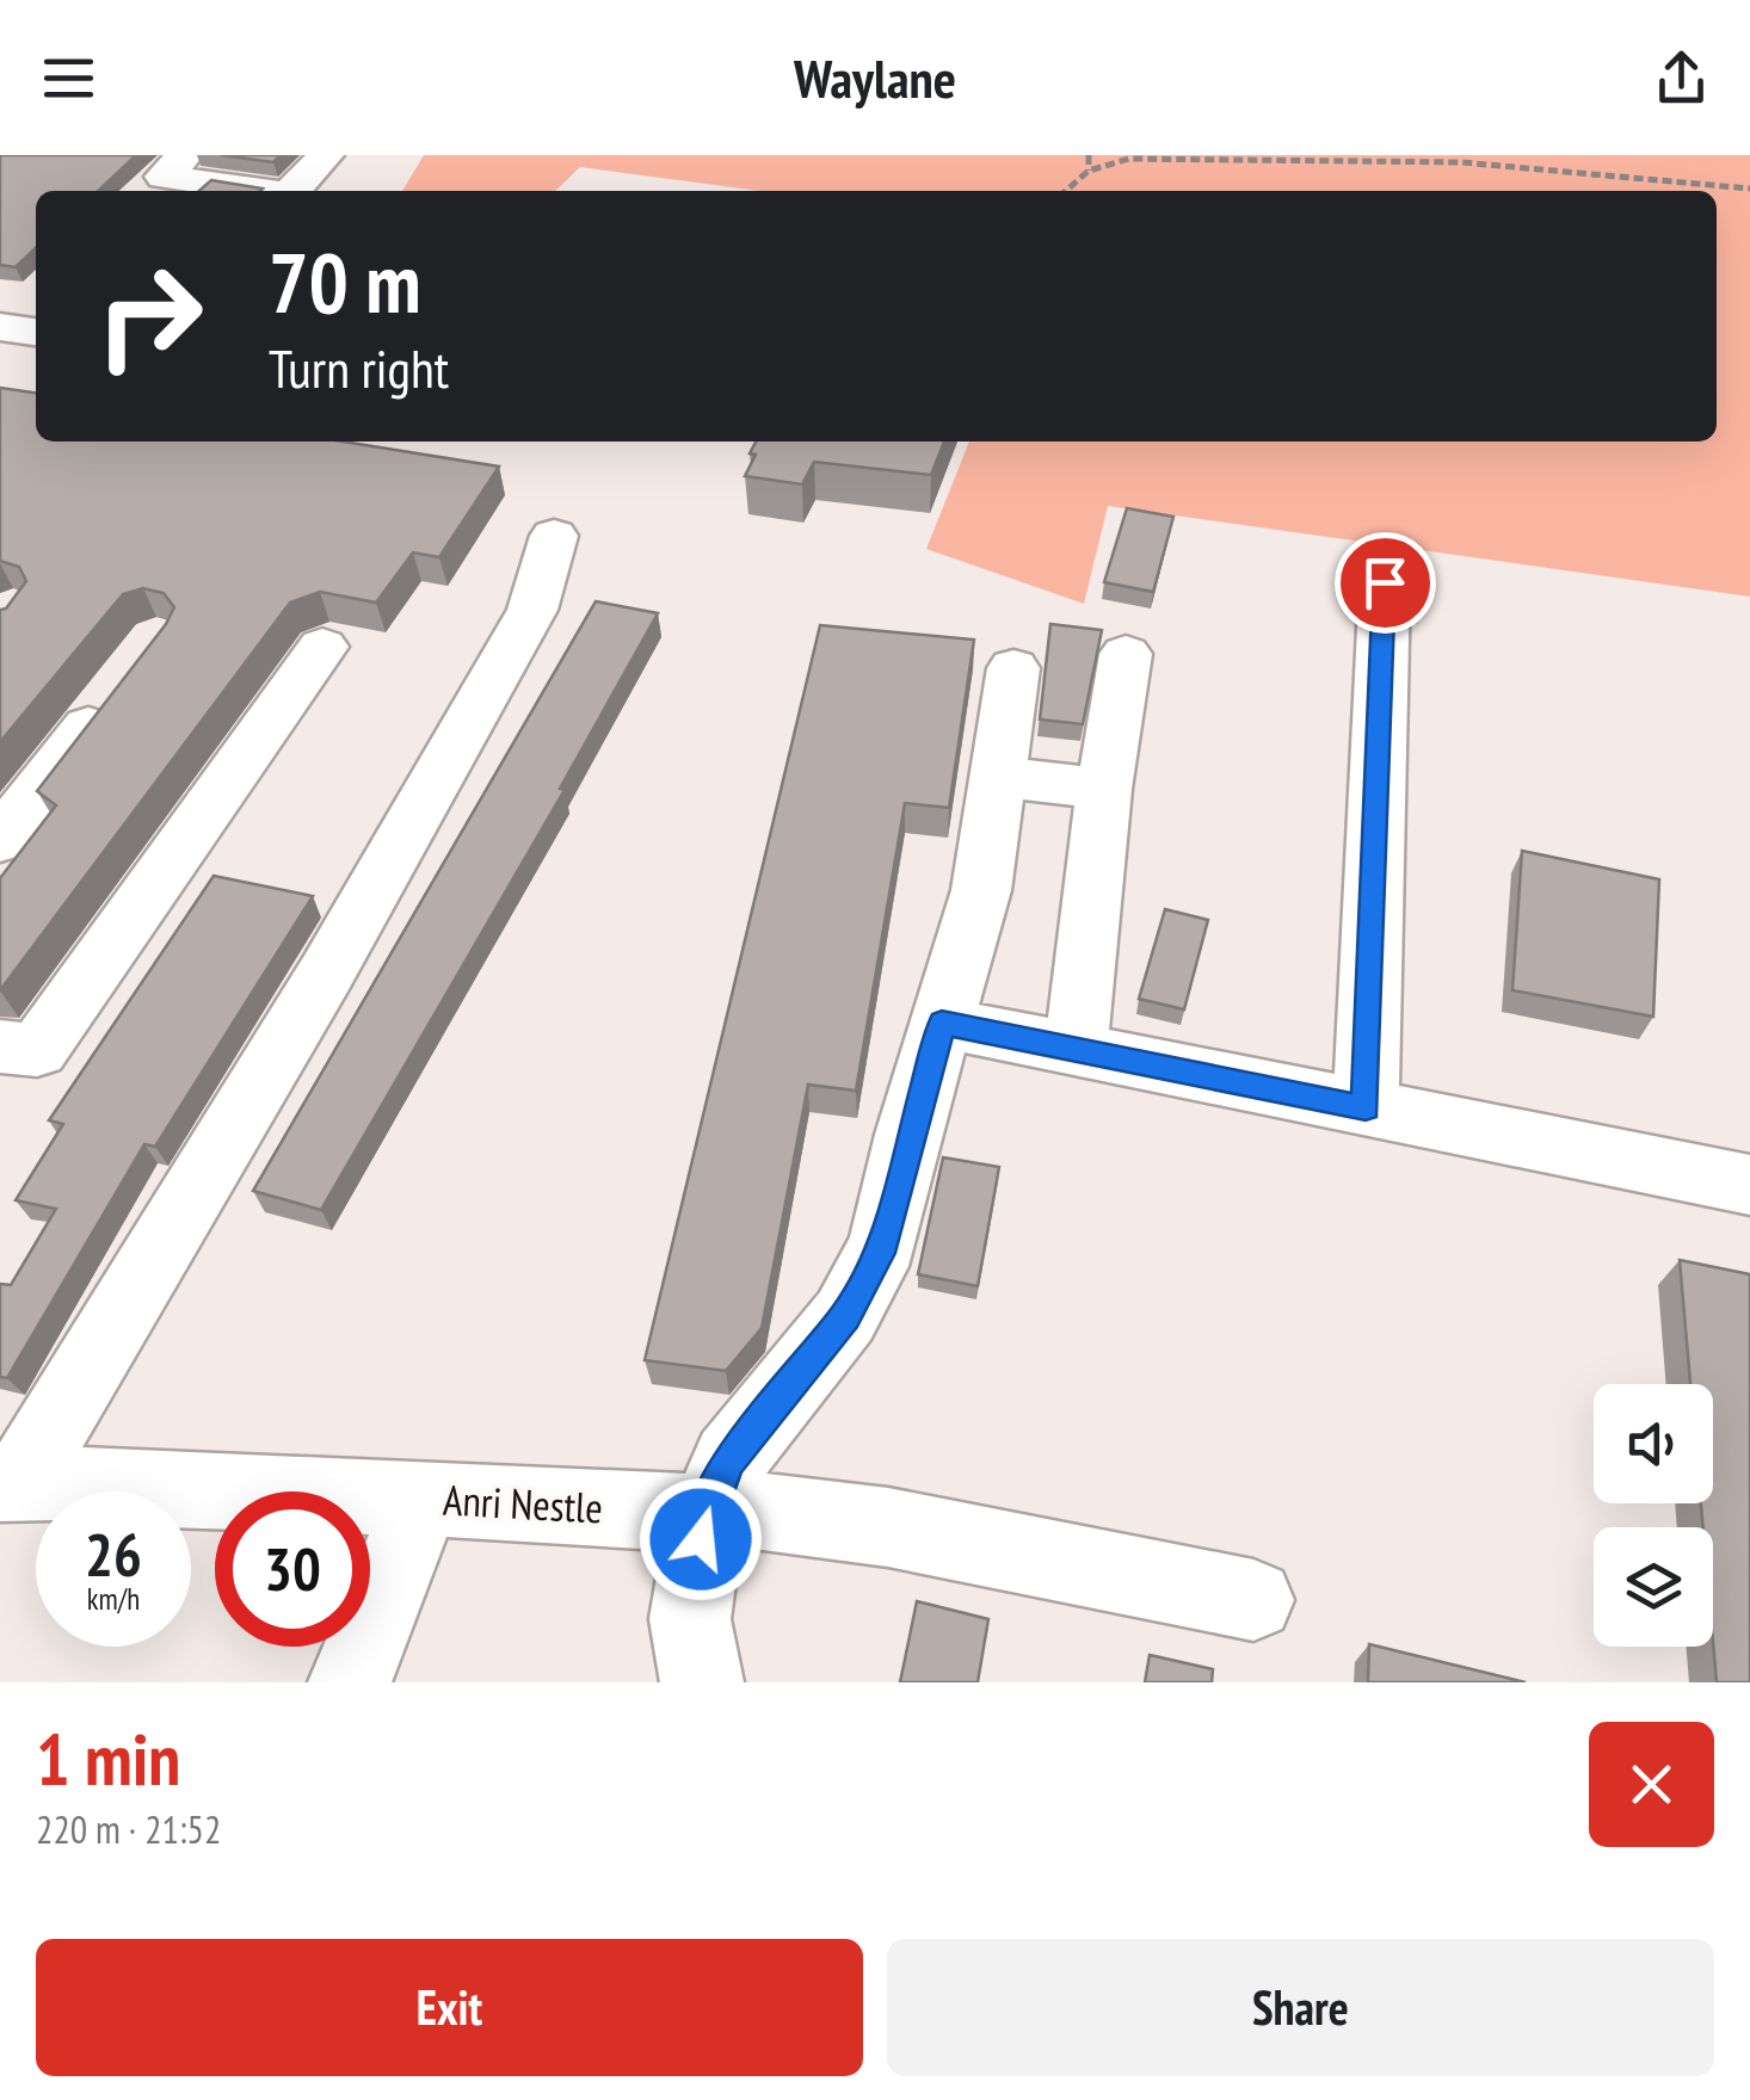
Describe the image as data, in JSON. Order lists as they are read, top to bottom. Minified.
{"streets":{"street":["Anri Nestle"]},"page":{"header":"Waylane","turn":["70 m","Turn right"],"speed":"26 km/h","limit":"30","heading":["1 min","220 m · 21:52"],"buttons":["Exit","Share"]}}
